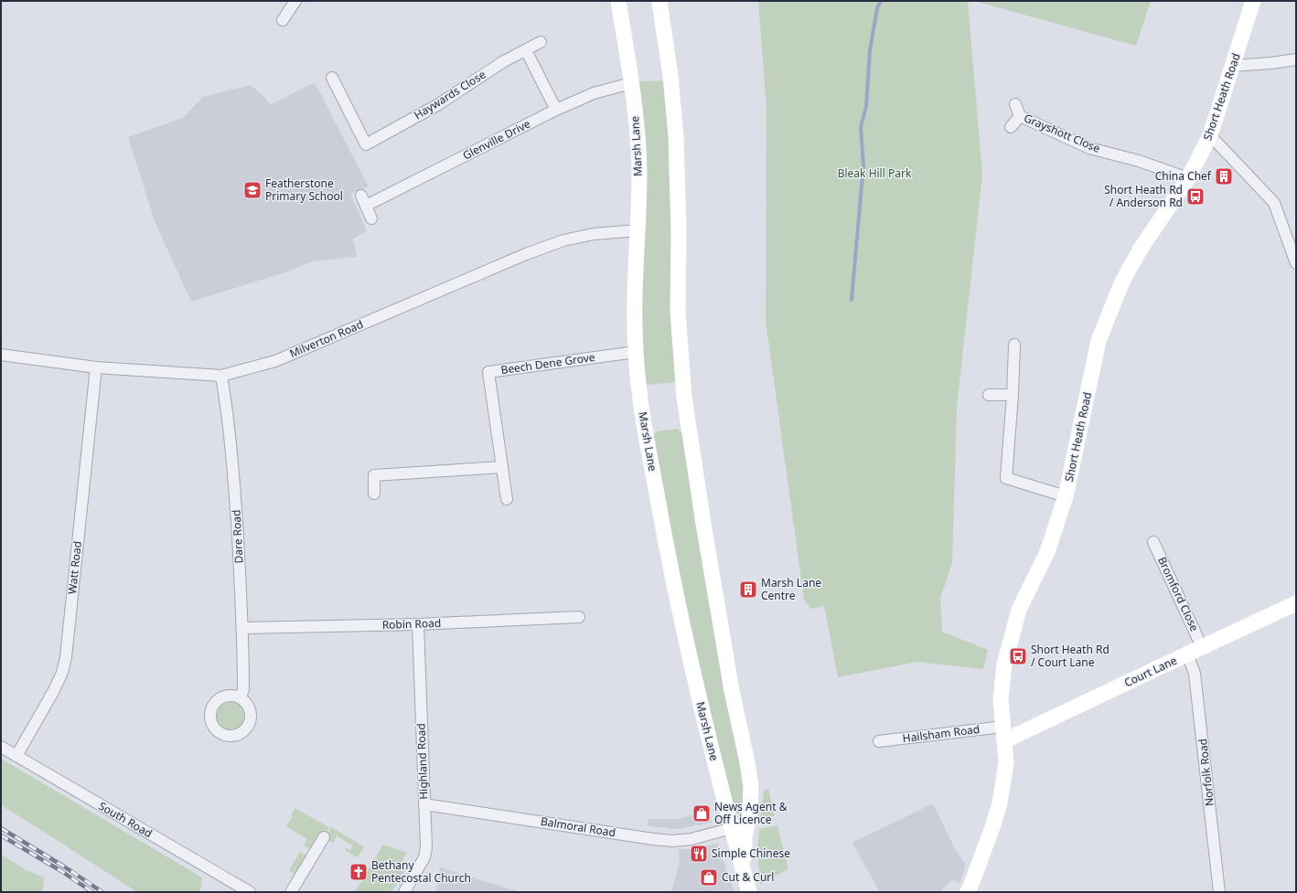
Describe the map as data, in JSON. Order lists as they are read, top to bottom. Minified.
{"streets":{"main road":["Short Heath Road","Marsh Lane","Court Lane"],"street":["Haywards Close","Grayshott Close","Glenville Drive","Milverton Road","Beech Dene Grove","Dare Road","Watt Road","Bromford Close","Robin Road","Hailsham Road","Highland Road","Norfolk Road","South Road","Balmoral Road"]},"crossings":[["Short Heath Road","Grayshott Close"],["Short Heath Road","Court Lane"],["Short Heath Road","Hailsham Road"],["Glenville Drive","Marsh Lane"],["Marsh Lane","Milverton Road"],["Marsh Lane","Beech Dene Grove"],["Marsh Lane","Balmoral Road"],["Milverton Road","Dare Road"],["Milverton Road","Watt Road"],["Dare Road","Robin Road"],["Watt Road","South Road"],["Bromford Close","Court Lane"],["Robin Road","Highland Road"],["Court Lane","Hailsham Road"],["Court Lane","Norfolk Road"],["Highland Road","Balmoral Road"]],"parks":["Bleak Hill Park"],"places":{"building":["China Chef","Marsh Lane Centre"],"school or university":["Featherstone Primary School"],"bus stop":["Short Heath Rd / Anderson Rd","Short Heath Rd / Court Lane"],"shop":["News Agent & Off Licence","Cut & Curl"],"restaurant":["Simple Chinese"],"church":["Bethany Pentecostal Church"]}}
